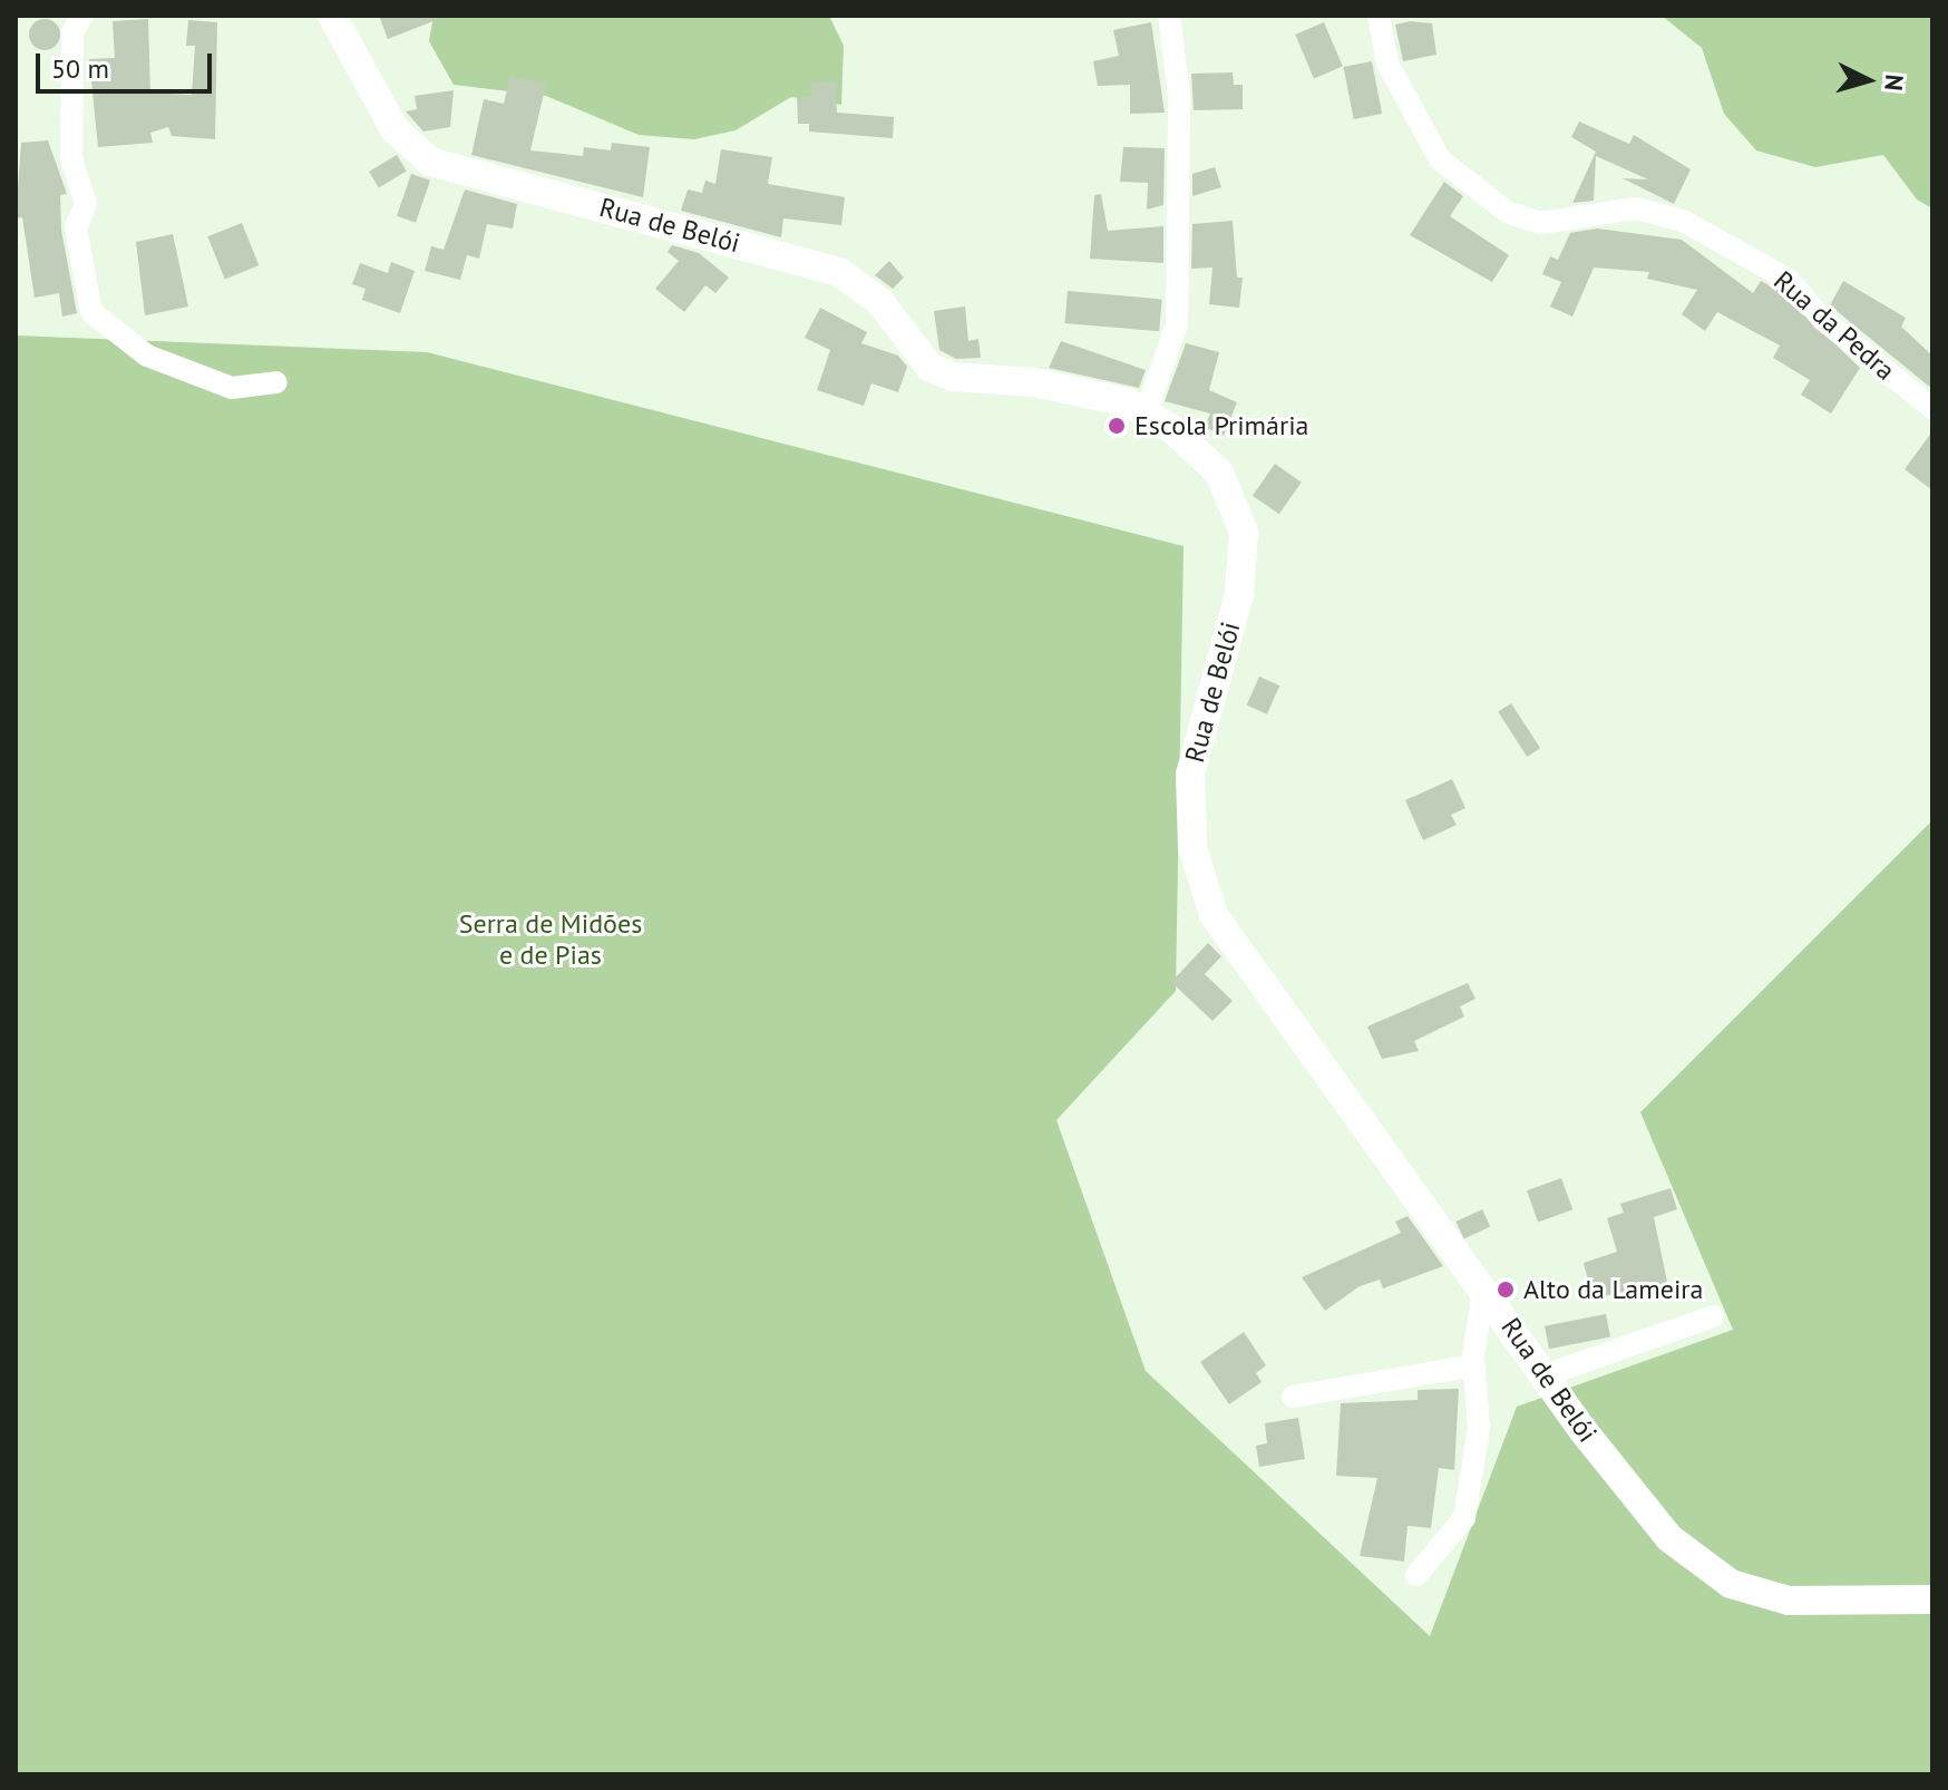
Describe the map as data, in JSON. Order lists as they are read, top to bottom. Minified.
{"streets":{"street":["Rua de Belói","Rua da Pedra"]},"parks":["Serra de Midões e de Pias"],"places":["Escola Primária","Alto da Lameira"],"scale_bar":"50 m","north":"right"}
